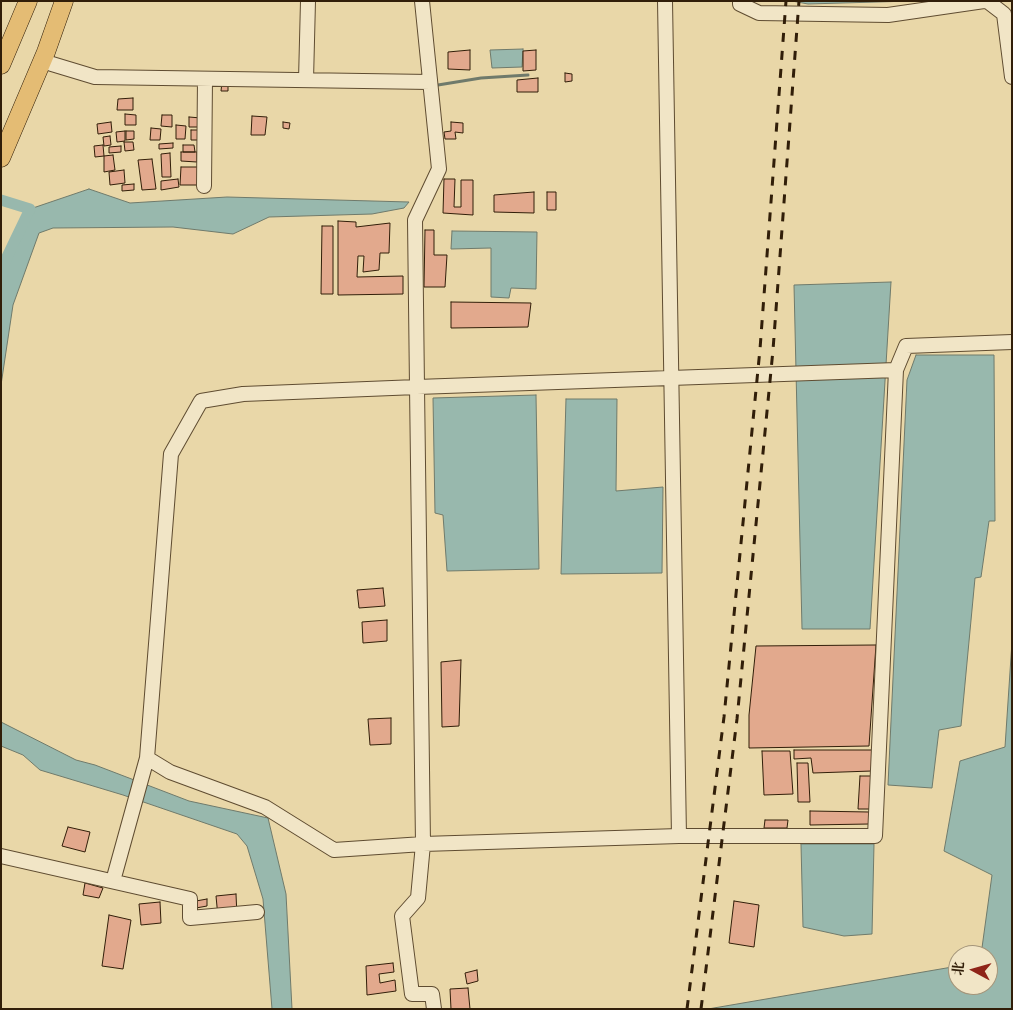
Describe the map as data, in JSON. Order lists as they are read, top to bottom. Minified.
{"north":"left"}
